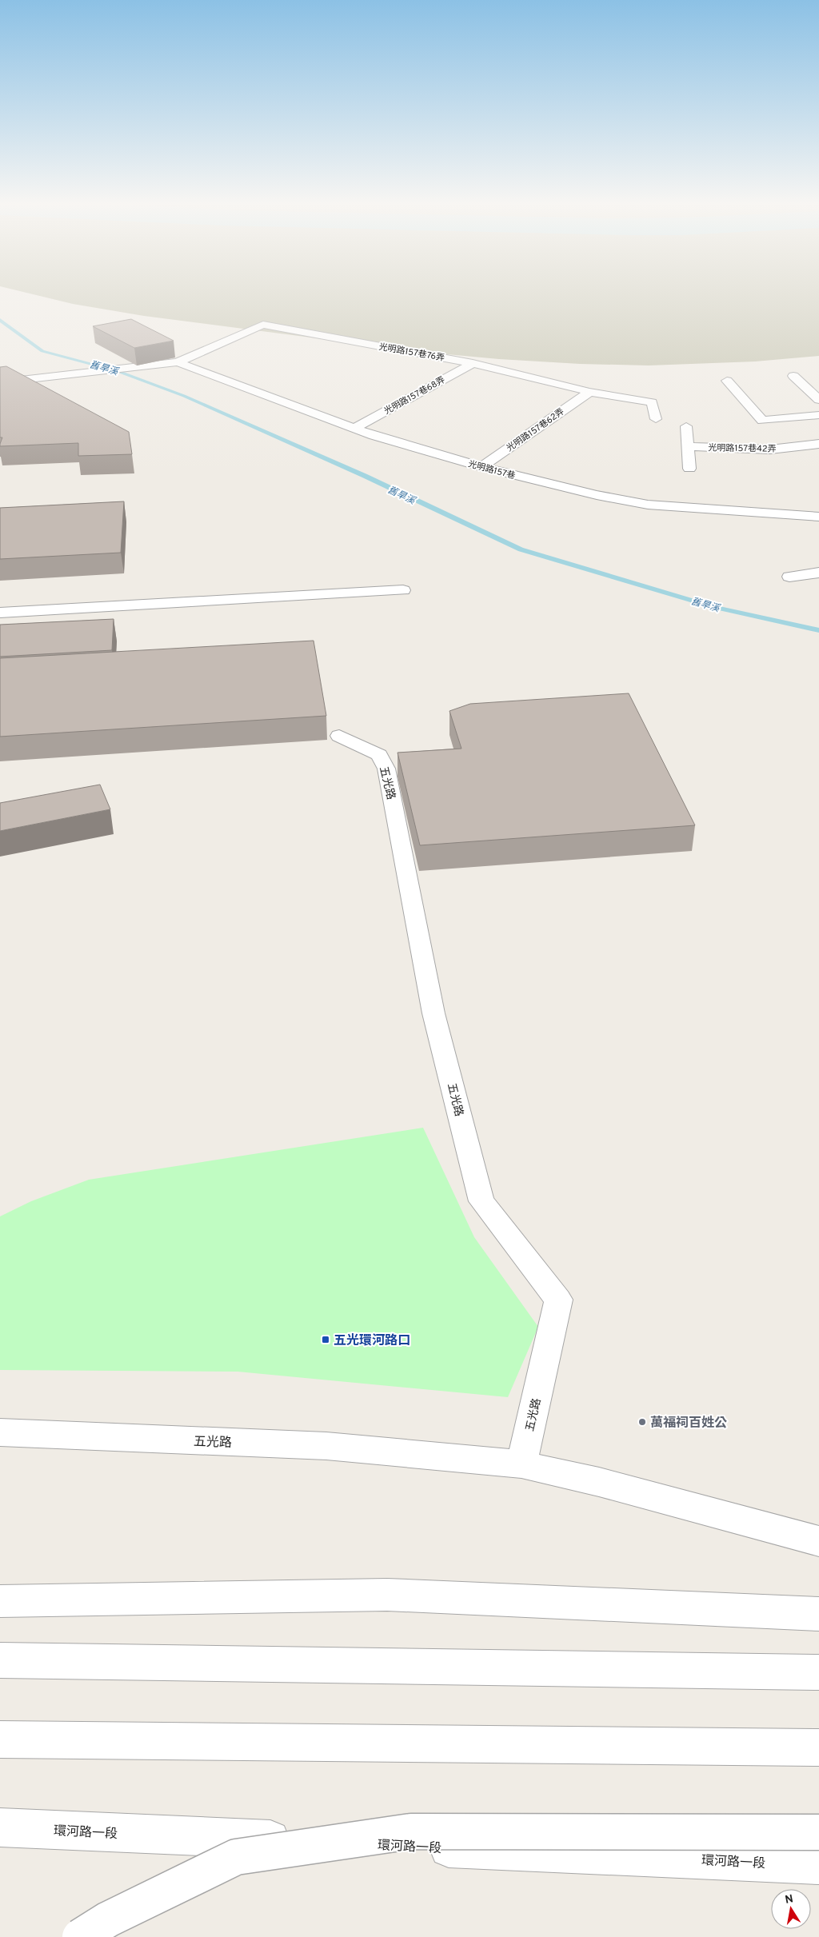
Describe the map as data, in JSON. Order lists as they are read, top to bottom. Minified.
{"streets":{"street":["光明路157巷76弄","光明路157巷68弄","光明路157巷62弄","光明路157巷42弄","光明路157巷","五光路","環河路一段"]},"crossings":[["光明路157巷76弄","光明路157巷68弄"],["光明路157巷76弄","光明路157巷62弄"],["光明路157巷76弄","光明路157巷"],["光明路157巷68弄","光明路157巷"],["光明路157巷62弄","光明路157巷"]],"water":["舊旱溪"],"places":{"transit":["五光環河路口"],"other":["萬福祠百姓公"]},"north":"top"}
